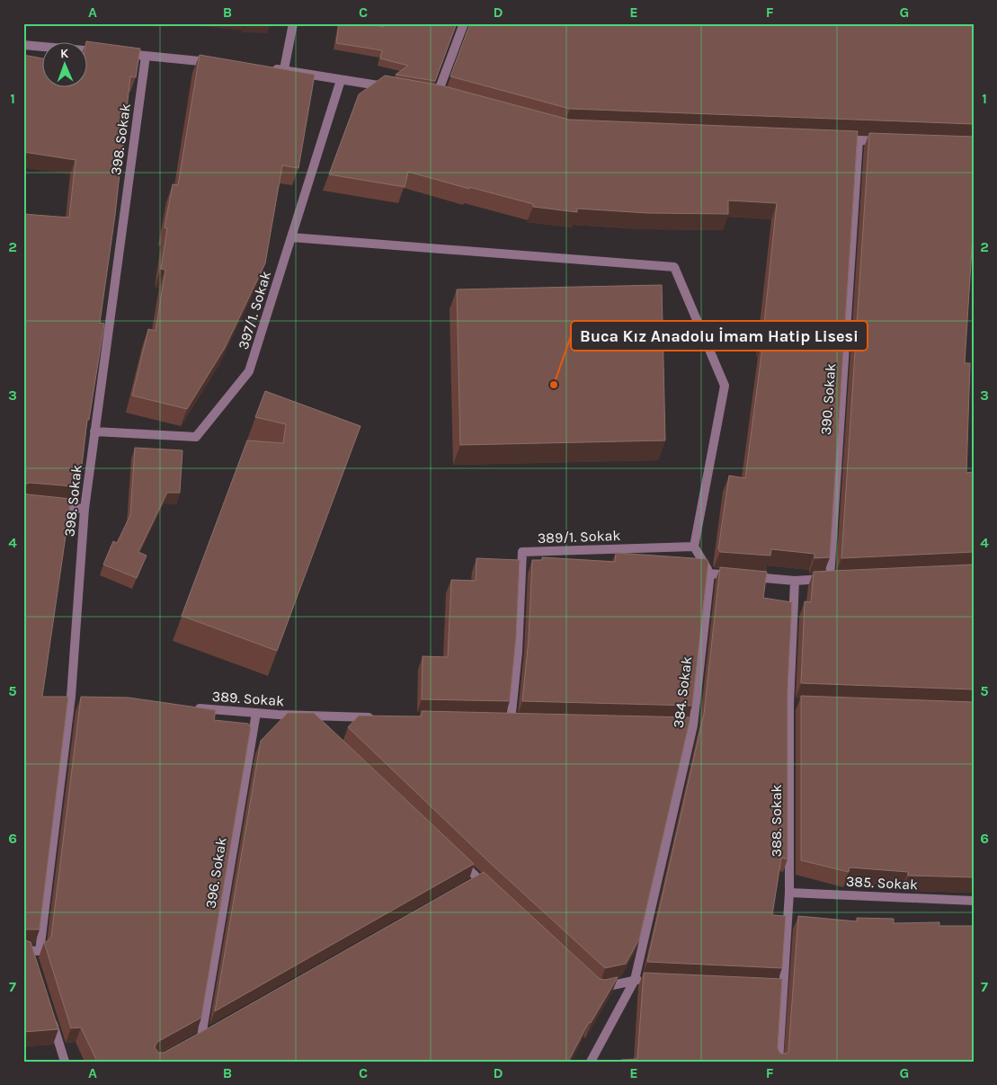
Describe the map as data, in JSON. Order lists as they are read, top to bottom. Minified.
{"streets":{"street":["398. Sokak","397/1. Sokak","390. Sokak","389/1. Sokak","384. Sokak","389. Sokak","388. Sokak","396. Sokak","385. Sokak"]},"crossings":[["398. Sokak","397/1. Sokak"],["390. Sokak","388. Sokak"],["389. Sokak","396. Sokak"],["388. Sokak","385. Sokak"]],"places":["Buca Kız Anadolu İmam Hatip Lisesi"],"north":"top","grid":{"columns":["A","B","C","D","E","F","G"],"rows":["1","2","3","4","5","6","7"]}}
